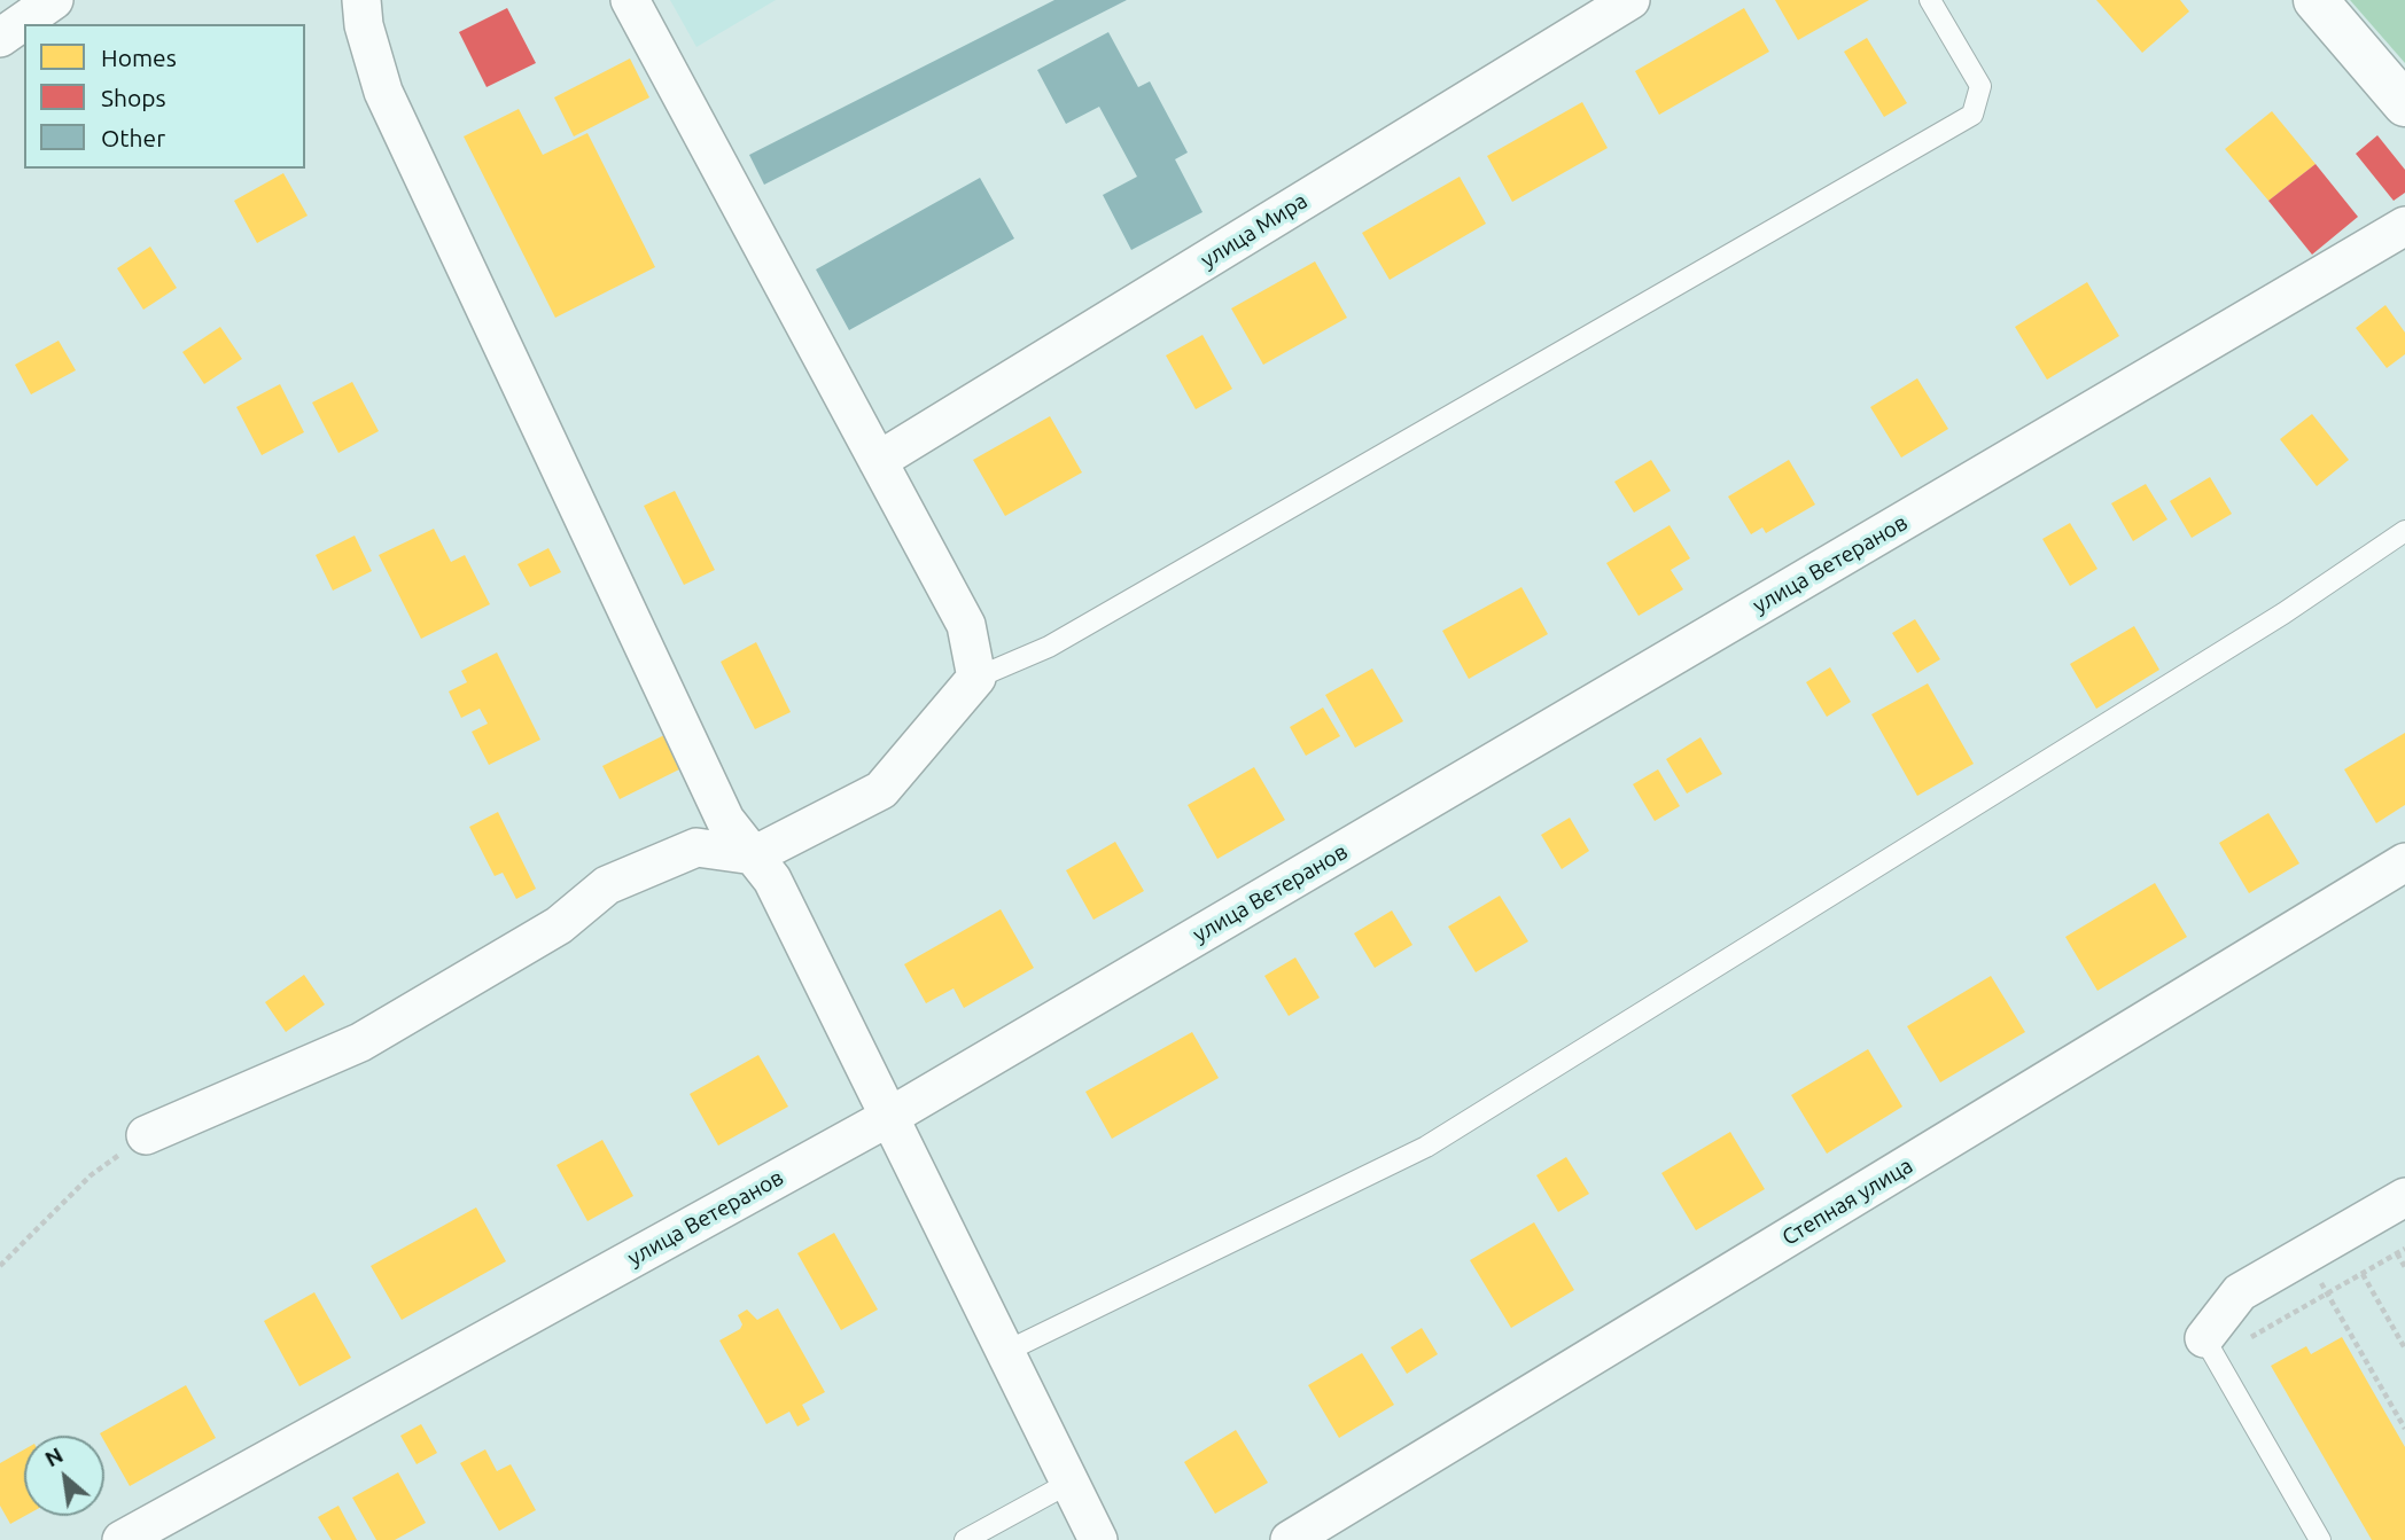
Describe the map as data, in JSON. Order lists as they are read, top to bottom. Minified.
{"streets":{"street":["улица Мира","улица Ветеранов","Степная улица"]},"legend":["Homes","Shops","Other"],"north":"top left"}
